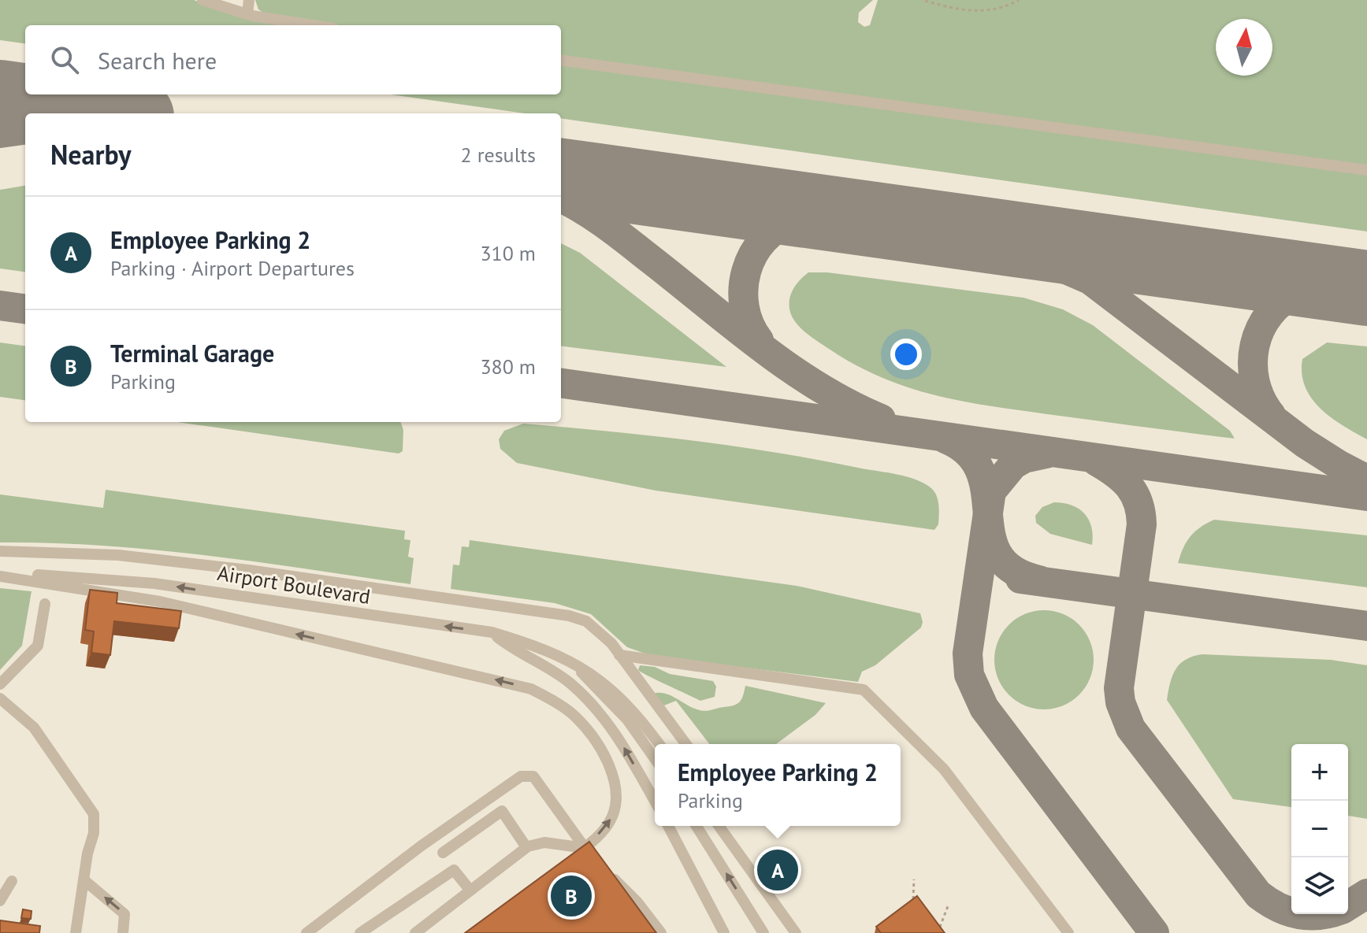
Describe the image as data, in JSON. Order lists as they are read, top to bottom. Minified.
{"streets":{"street":["Airport Boulevard"]},"north":"top","page":{"search":"Search here","heading":["Nearby","2 results"],"list":[{"mark":"A","name":"Employee Parking 2","note":"Parking · Airport Departures","value":"310 m"},{"mark":"B","name":"Terminal Garage","note":"Parking","value":"380 m"}],"map_buttons":["+","−"],"popup":["Employee Parking 2","Parking"],"pins":["A","B"]}}
